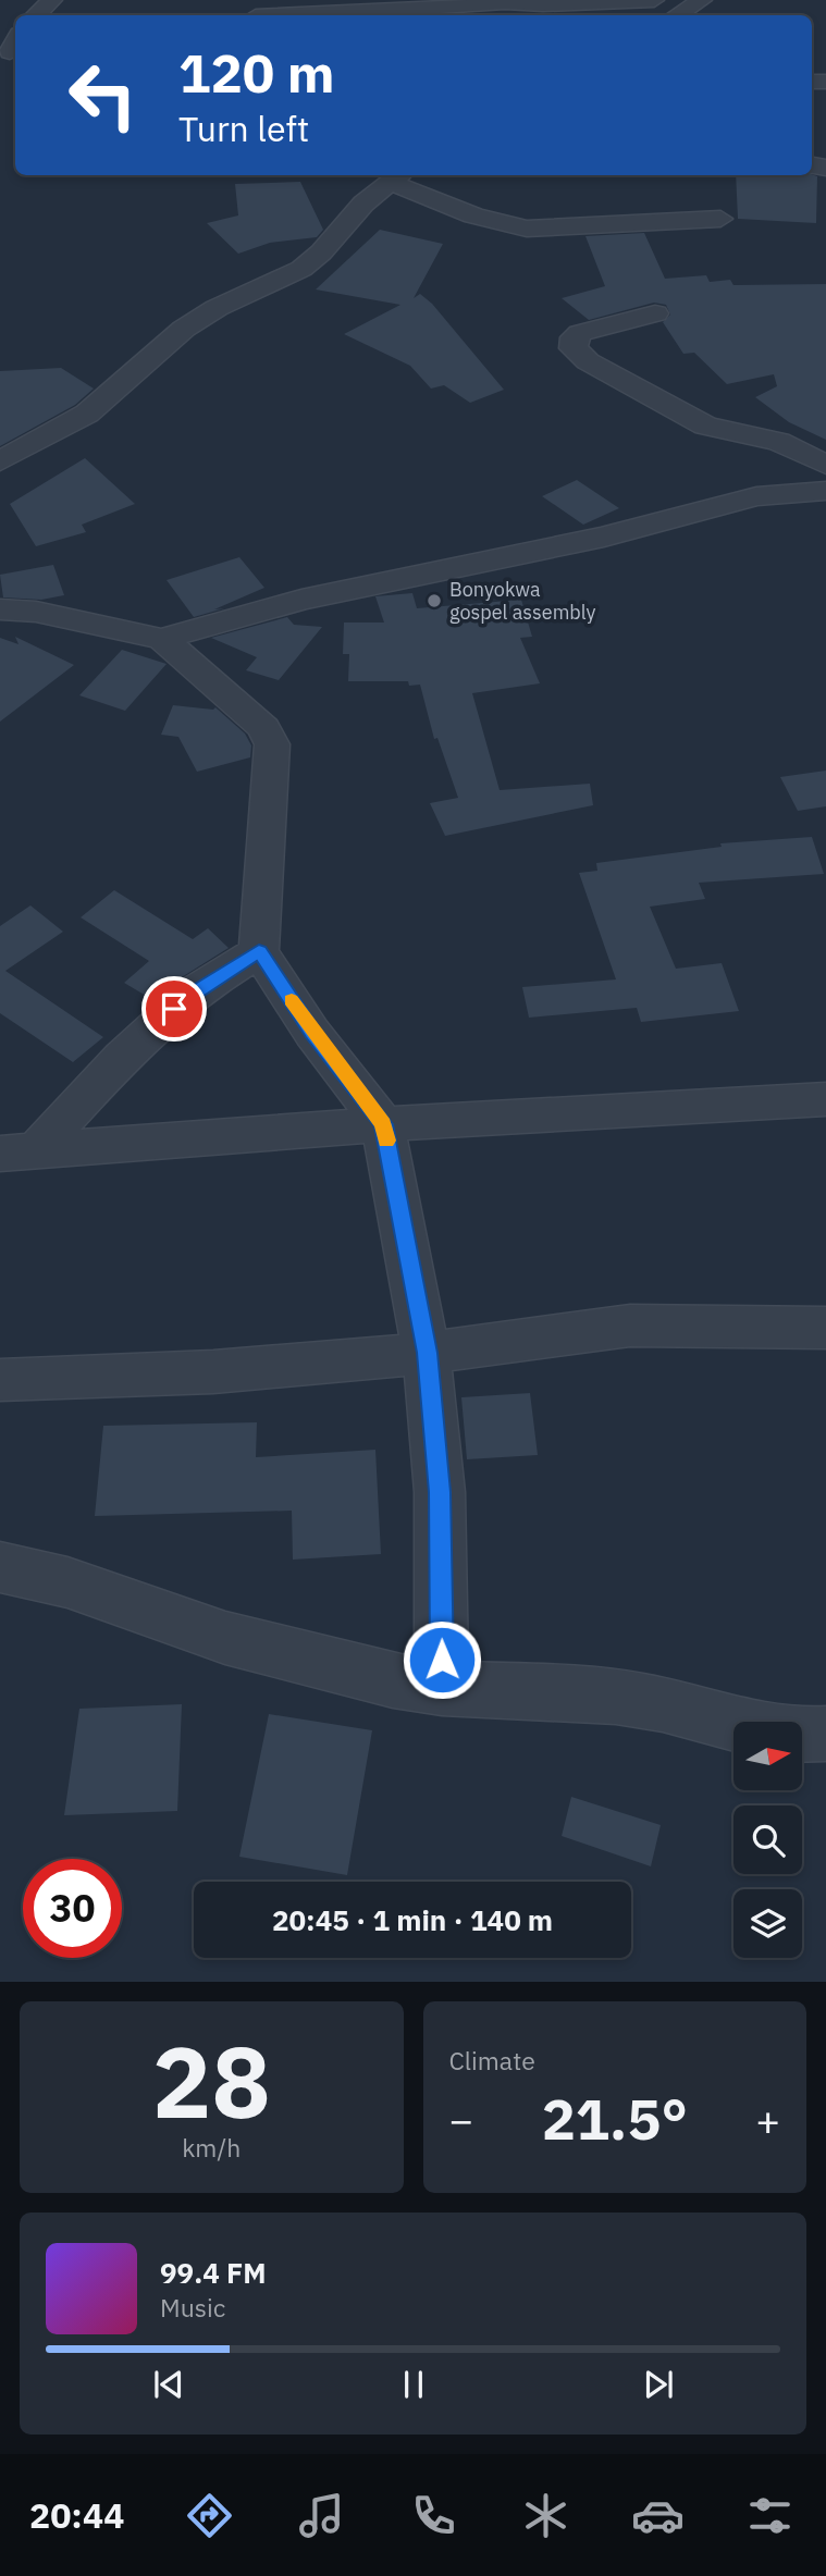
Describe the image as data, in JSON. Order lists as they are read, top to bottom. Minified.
{"places":["Bonyokwa gospel assembly"],"north":"right","page":{"turn":["120 m","Turn left"],"limit":"30","trip":"20:45 · 1 min · 140 m","tile":[["28","km/h"],"Climate"],"heat":["−","21.5°","+"],"song":["99.4 FM","Music"],"tabs":"20:44"}}
